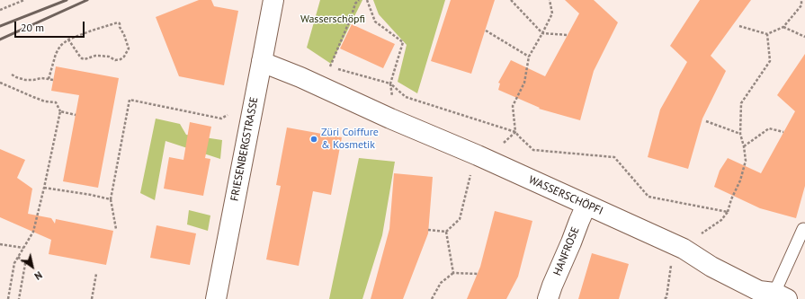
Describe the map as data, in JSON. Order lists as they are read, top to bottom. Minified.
{"streets":{"street":["FRIESENBERGSTRASSE","WASSERSCHÖPFI","HANFROSE"]},"crossings":[["FRIESENBERGSTRASSE","WASSERSCHÖPFI"],["WASSERSCHÖPFI","HANFROSE"]],"parks":["Wasserschöpfi"],"places":["Züri Coiffure & Kosmetik"],"scale_bar":"20 m","north":"bottom right"}
